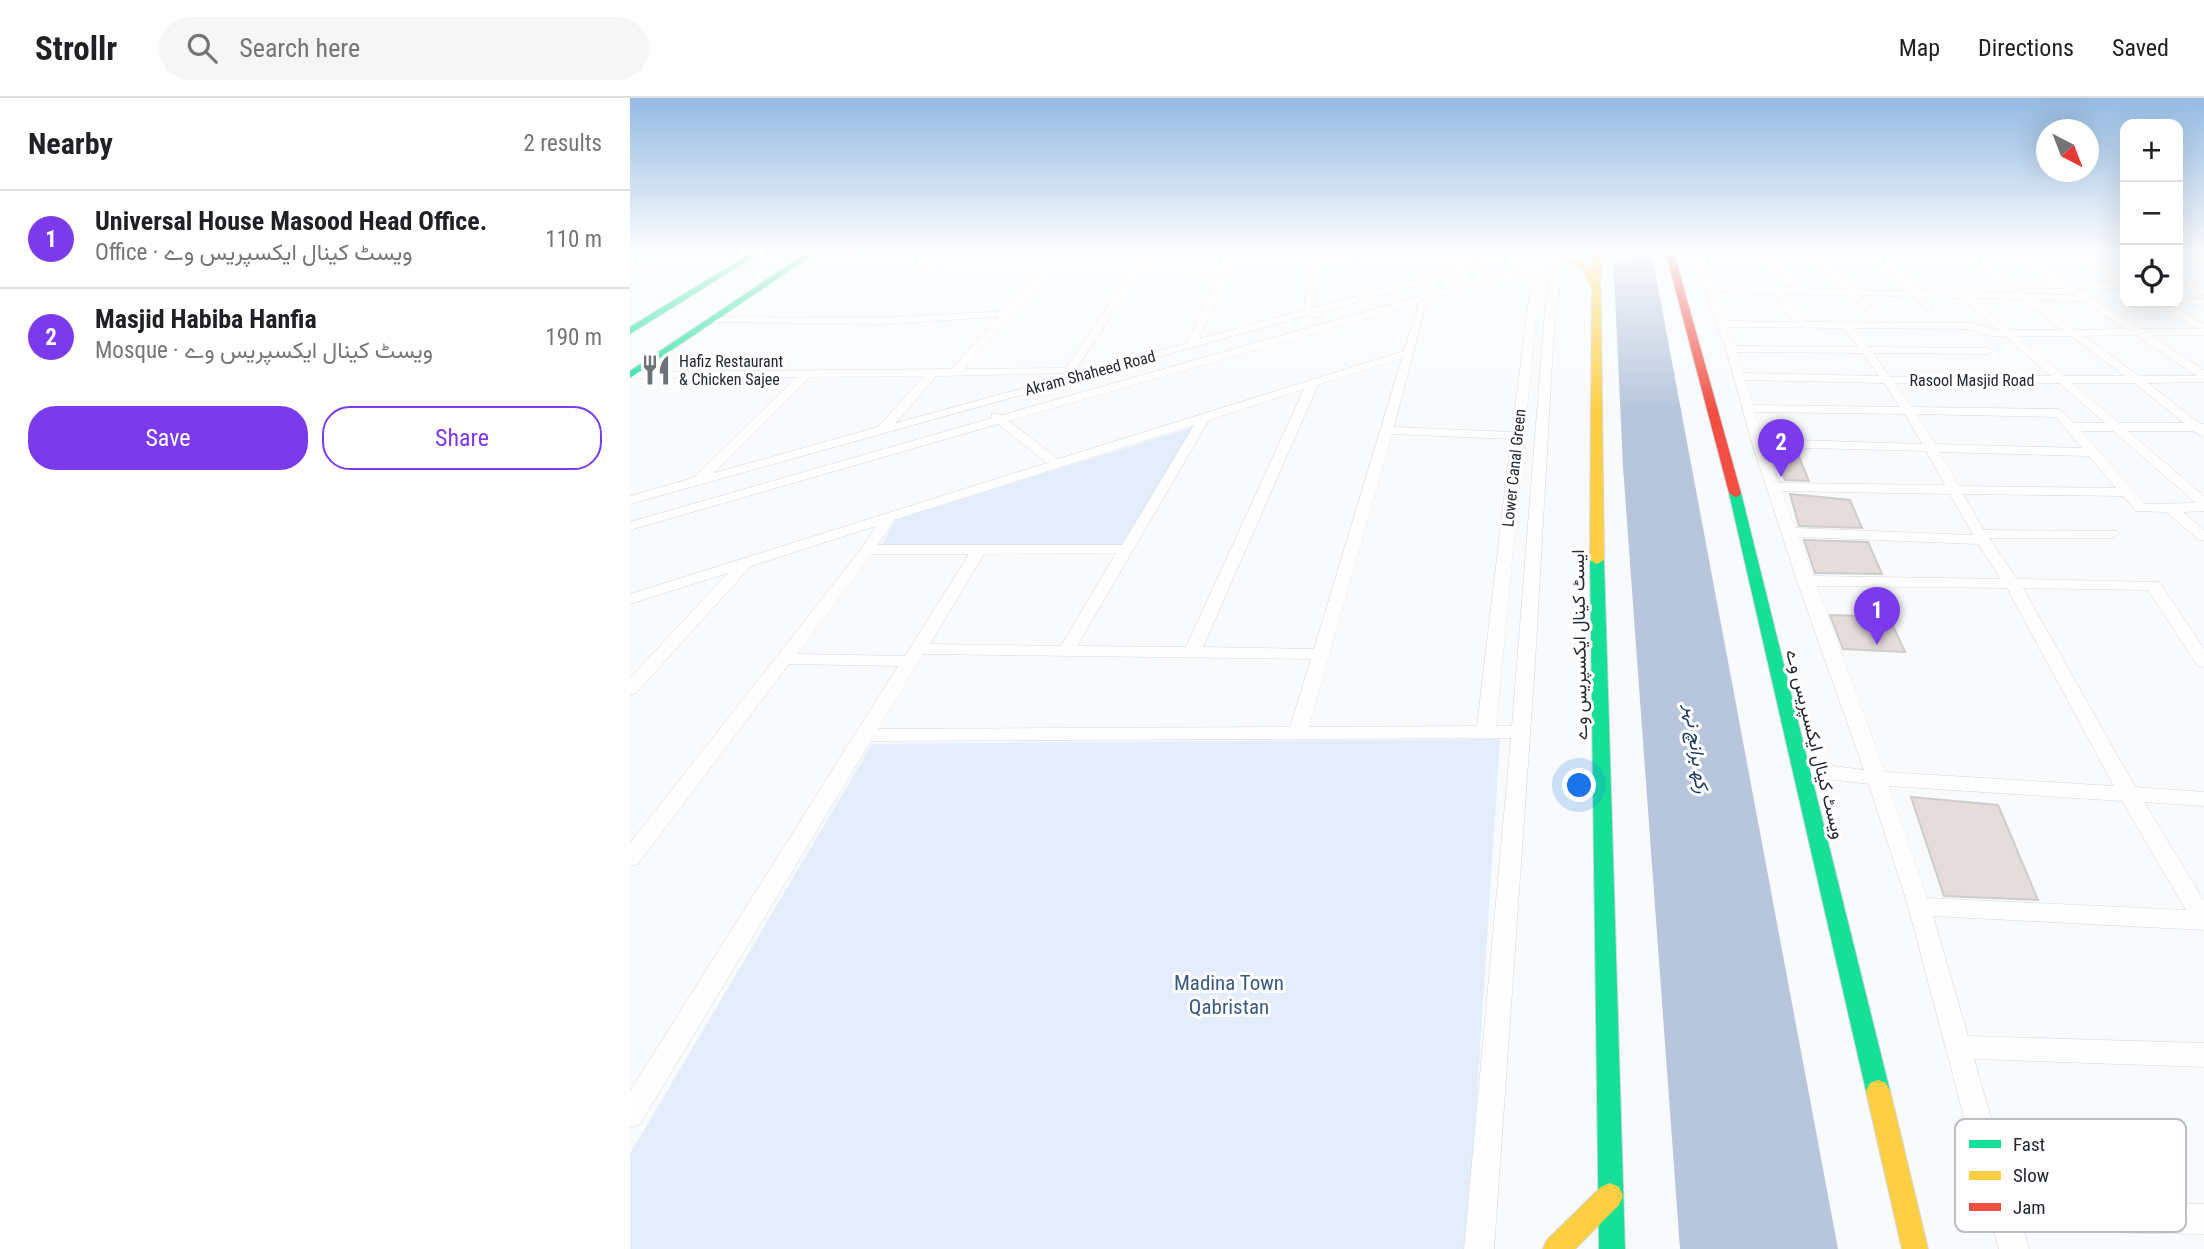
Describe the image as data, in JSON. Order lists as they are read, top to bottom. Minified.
{"streets":{"main road":["ایسٹ کینال ایکسپریس وے","ویسٹ کینال ایکسپریس وے"],"street":["Akram Shaheed Road","Rasool Masjid Road","Lower Canal Green"]},"water":["رکھ برانچ نہر"],"parks":["Madina Town Qabristan"],"places":{"restaurant":["Hafiz Restaurant & Chicken Sajee"]},"legend":["Fast","Slow","Jam"],"north":"bottom right","page":{"header":"Strollr","search":"Search here","nav":["Map","Directions","Saved"],"heading":["Nearby","2 results"],"map_buttons":["+","−"],"list":[{"mark":"1","name":"Universal House Masood Head Office.","note":"Office · ویسٹ کینال ایکسپریس وے","value":"110 m"},{"mark":"2","name":"Masjid Habiba Hanfia","note":"Mosque · ویسٹ کینال ایکسپریس وے","value":"190 m"}],"buttons":["Save","Share"],"pins":["2","1"]}}
